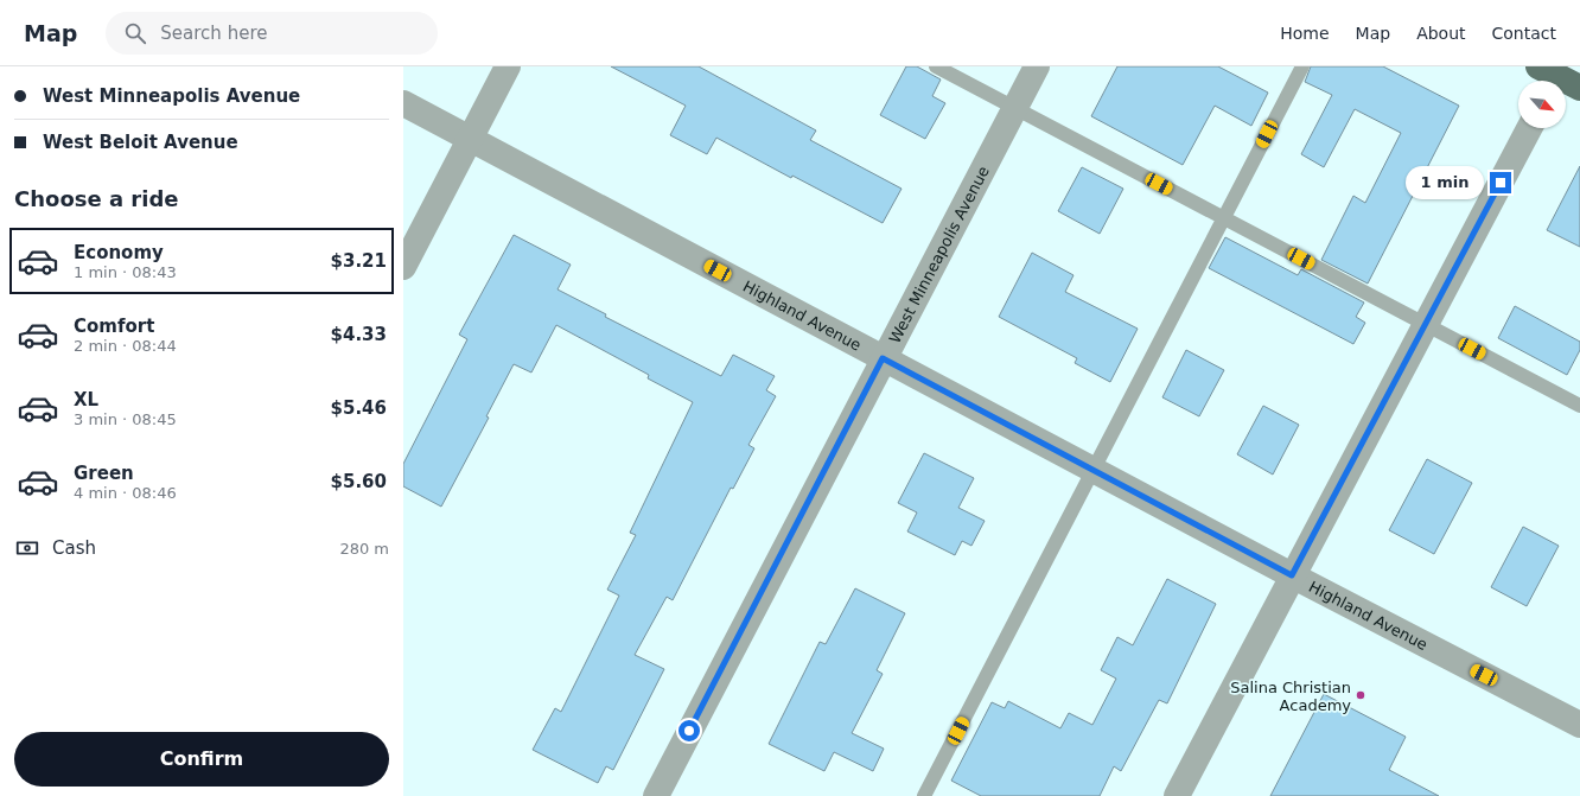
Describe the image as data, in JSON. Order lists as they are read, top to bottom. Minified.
{"streets":{"street":["West Minneapolis Avenue","Highland Avenue"]},"crossings":[["West Minneapolis Avenue","Highland Avenue"]],"places":["Salina Christian Academy"],"north":"bottom right","page":{"header":"Map","search":"Search here","nav":["Home","Map","About","Contact"],"banner":["West Minneapolis Avenue","West Beloit Avenue"],"bubble":"1 min","heading":"Choose a ride","list":[{"name":"Economy","note":"1 min · 08:43","value":"$3.21"},{"name":"Comfort","note":"2 min · 08:44","value":"$4.33"},{"name":"XL","note":"3 min · 08:45","value":"$5.46"},{"name":"Green","note":"4 min · 08:46","value":"$5.60"}],"pay":["Cash","280 m"],"buttons":"Confirm"}}
